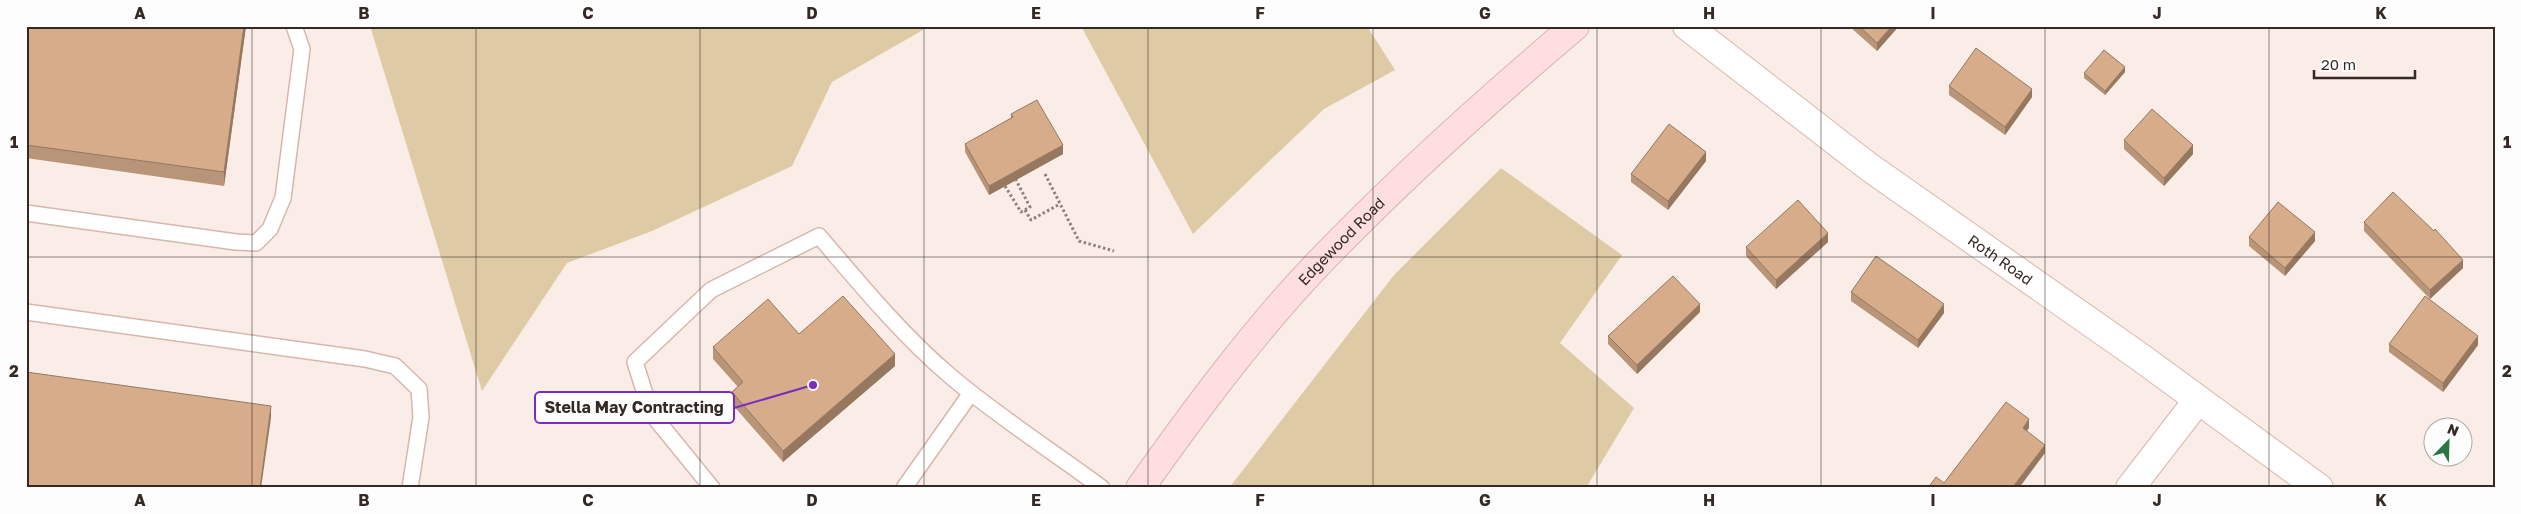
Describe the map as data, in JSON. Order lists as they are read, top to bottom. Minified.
{"streets":{"street":["Edgewood Road","Roth Road"]},"places":["Stella May Contracting"],"scale_bar":"20 m","north":"top right","grid":{"columns":["A","B","C","D","E","F","G","H","I","J","K"],"rows":["1","2"]}}
